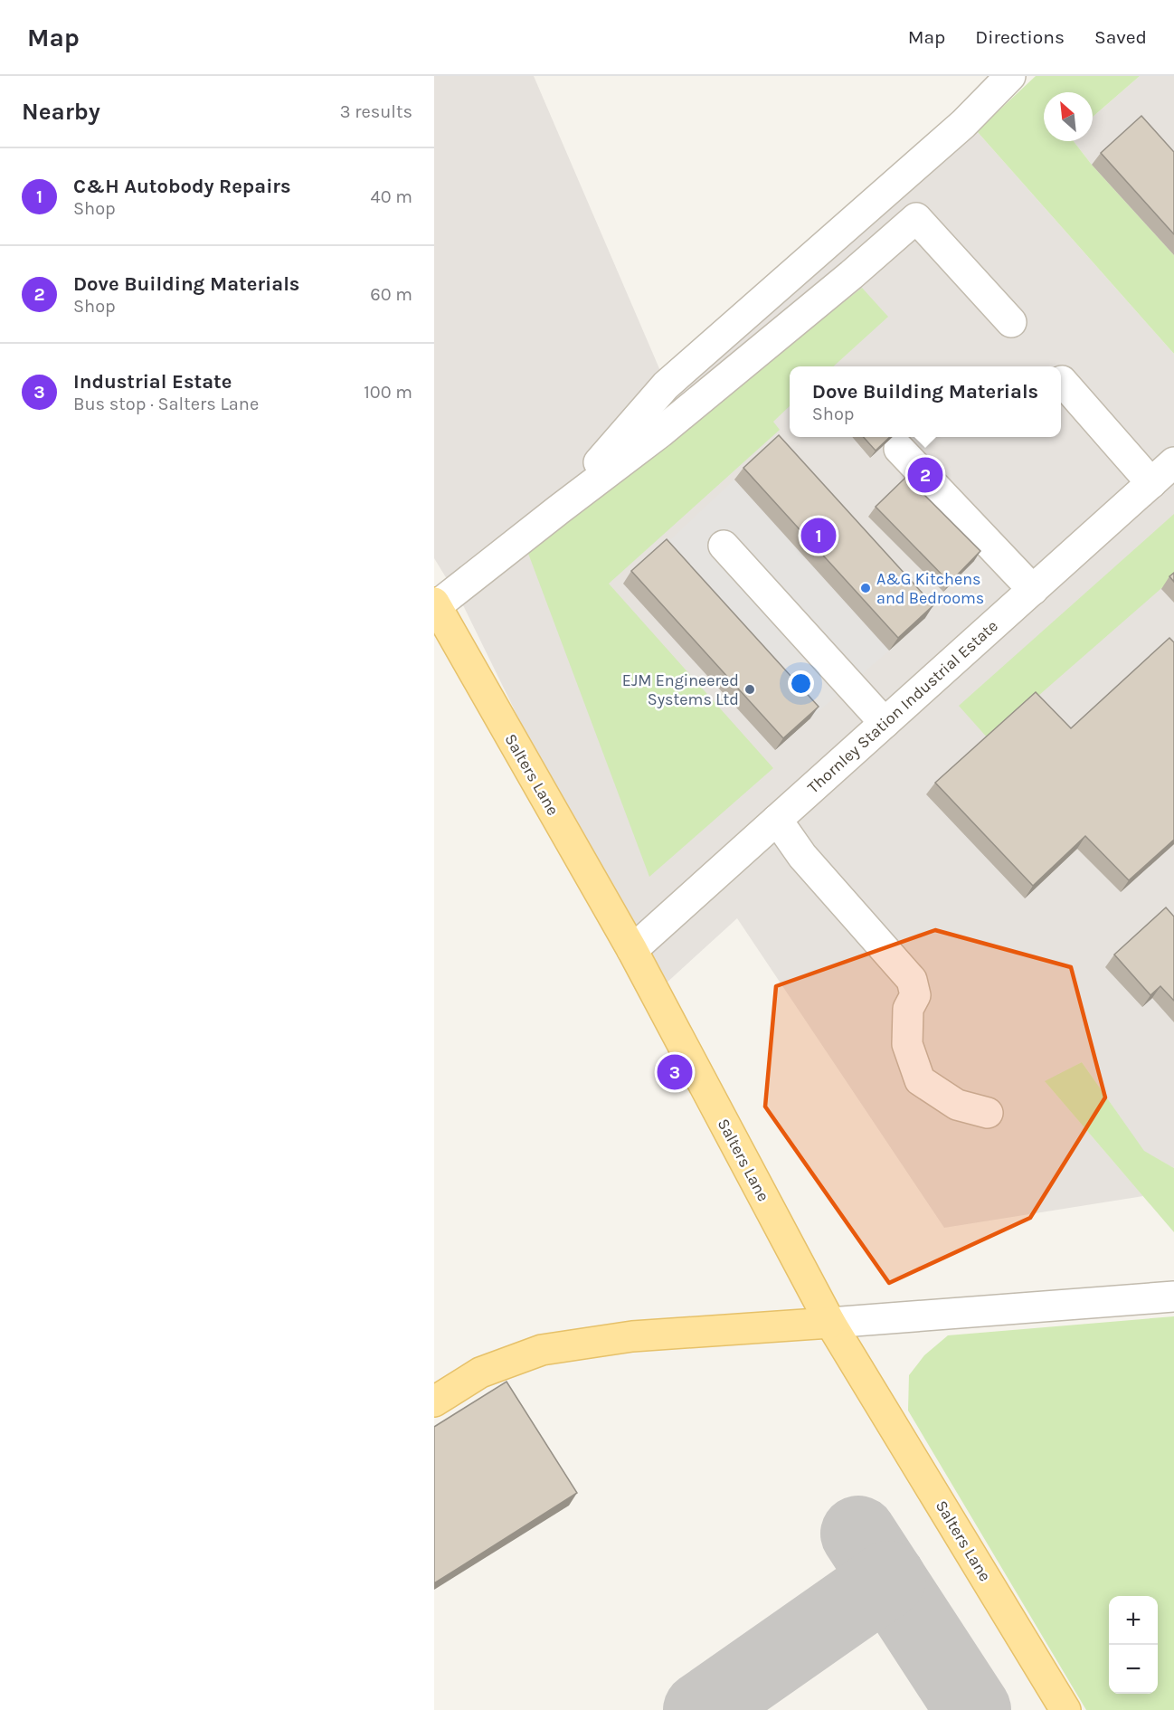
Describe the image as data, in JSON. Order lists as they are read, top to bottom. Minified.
{"streets":{"main road":["Salters Lane"],"lane":["Thornley Station Industrial Estate"]},"crossings":[["Thornley Station Industrial Estate","Salters Lane"]],"places":["A&G Kitchens and Bedrooms","EJM Engineered Systems Ltd"],"north":"top left","page":{"header":"Map","nav":["Map","Directions","Saved"],"heading":["Nearby","3 results"],"list":[{"mark":"1","name":"C&H Autobody Repairs","note":"Shop","value":"40 m"},{"mark":"2","name":"Dove Building Materials","note":"Shop","value":"60 m"},{"mark":"3","name":"Industrial Estate","note":"Bus stop · Salters Lane","value":"100 m"}],"popup":["Dove Building Materials","Shop"],"pins":["2","1","3"],"map_buttons":["+","−"]}}
